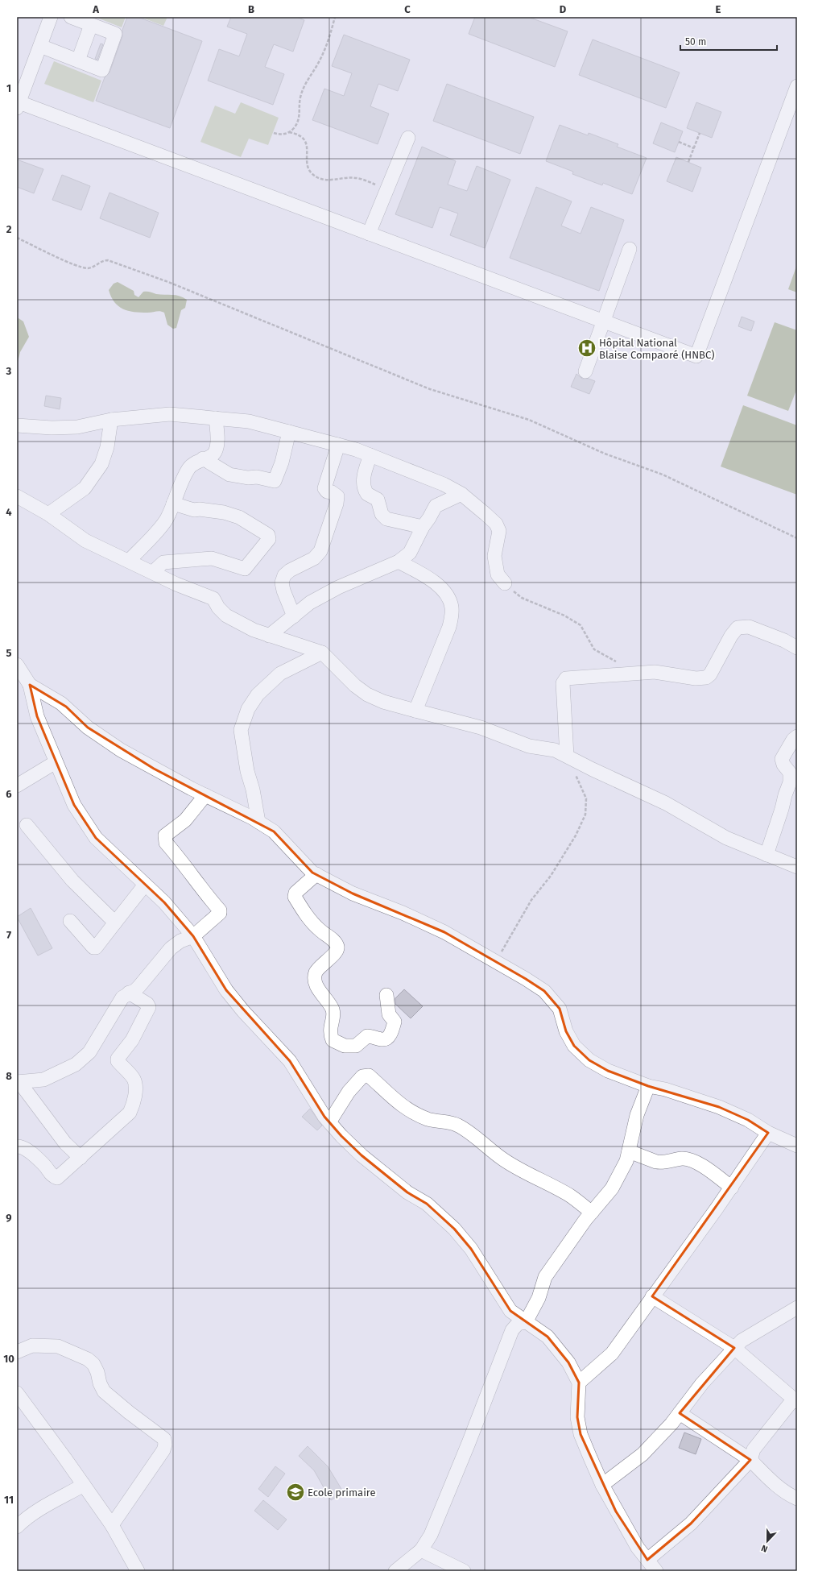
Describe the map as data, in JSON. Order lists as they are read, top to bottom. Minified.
{"places":{"hospital":["Hôpital National Blaise Compaoré (HNBC)"],"school or university":["Ecole primaire"]},"scale_bar":"50 m","north":"bottom","grid":{"columns":["A","B","C","D","E"],"rows":["1","2","3","4","5","6","7","8","9","10","11"]}}
